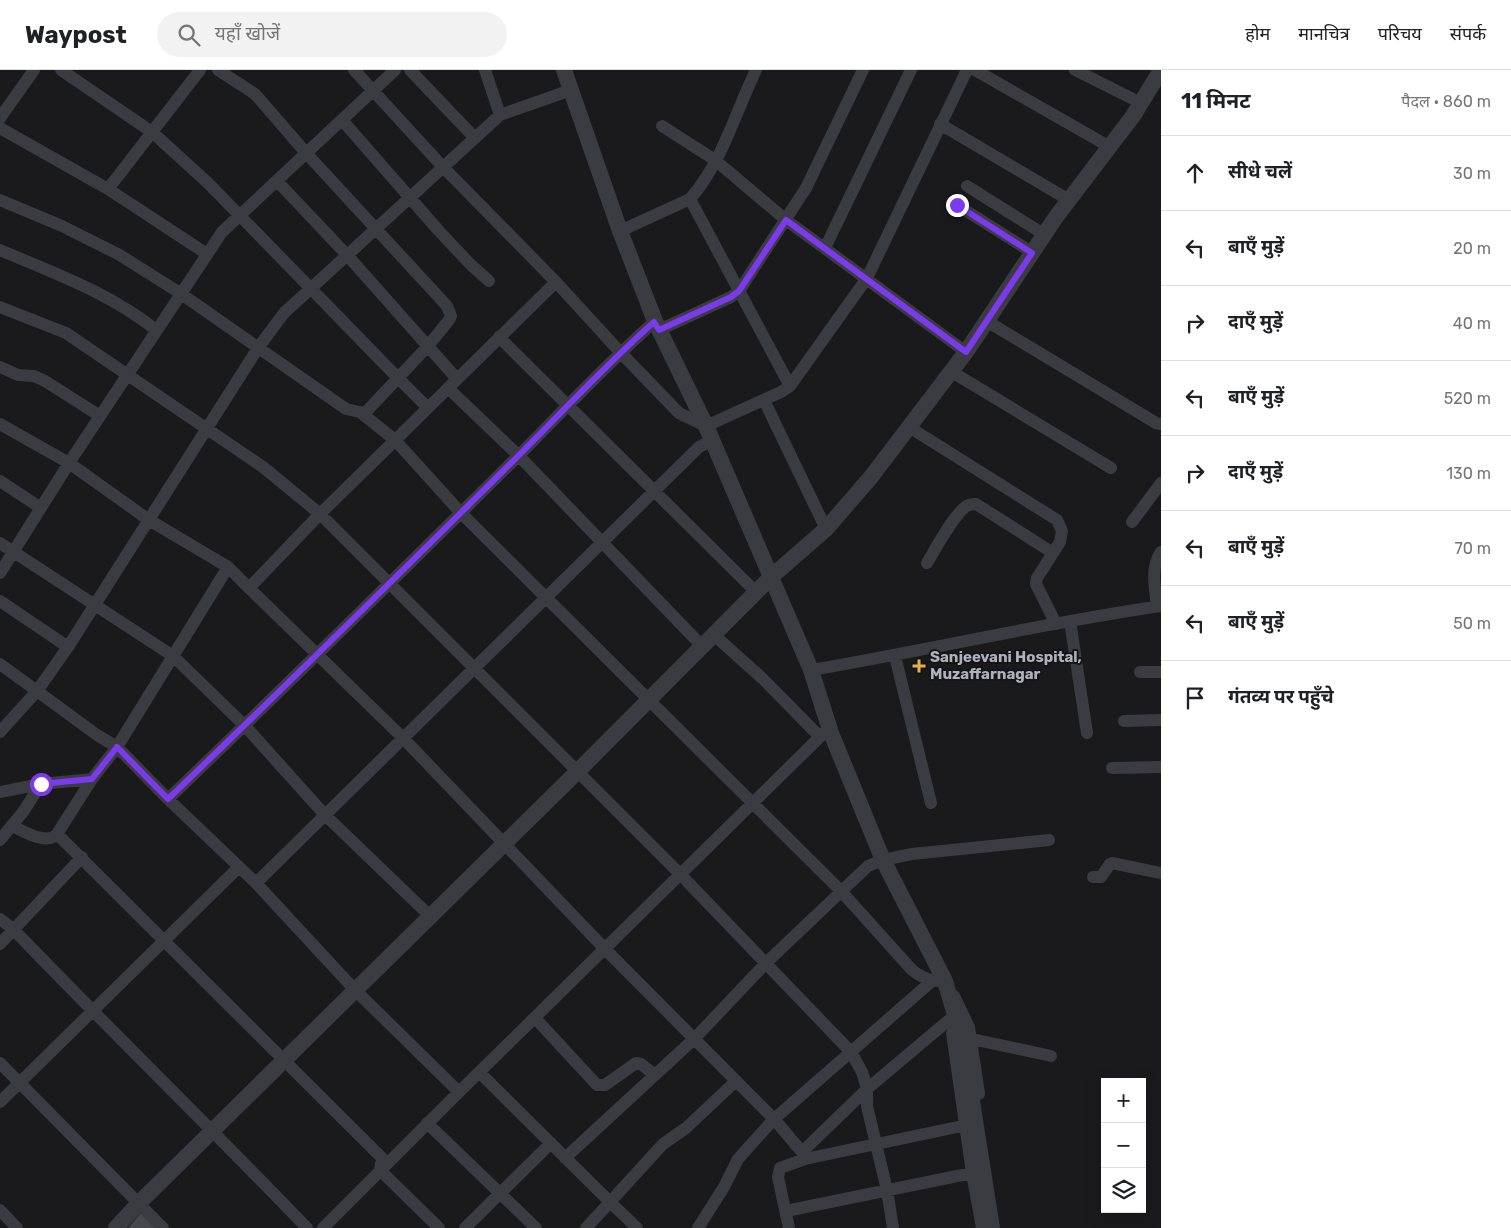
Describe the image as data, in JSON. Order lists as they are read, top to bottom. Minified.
{"places":{"health":["Sanjeevani Hospital, Muzaffarnagar"]},"page":{"header":"Waypost","search":"यहाँ खोजें","nav":["होम","मानचित्र","परिचय","संपर्क"],"heading":["11 मिनट","पैदल · 860 m"],"list":[["सीधे चलें","30 m"],["बाएँ मुड़ें","20 m"],["दाएँ मुड़ें","40 m"],["बाएँ मुड़ें","520 m"],["दाएँ मुड़ें","130 m"],["बाएँ मुड़ें","70 m"],["बाएँ मुड़ें","50 m"],"गंतव्य पर पहुँचे"],"map_buttons":["+","−"]}}
